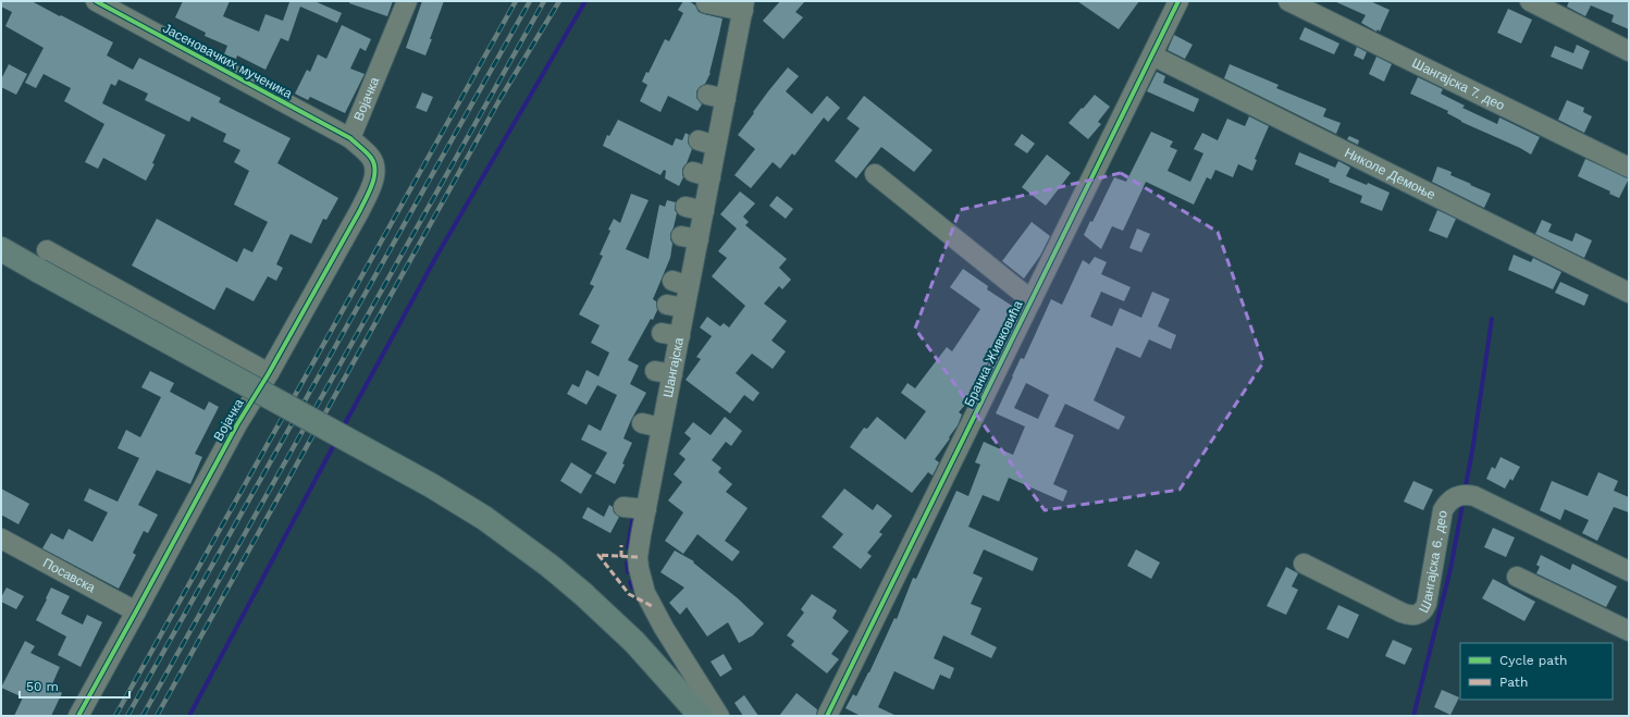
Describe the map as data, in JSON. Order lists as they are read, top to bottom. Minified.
{"streets":{"street":["Јасеновачких мученика","Шангајска 7. део","Војачка","Николе Демоње","Бранка Живковића","Шангајска","Шангајска 6. део","Посавска"]},"crossings":[["Јасеновачких мученика","Војачка"],["Војачка","Посавска"],["Николе Демоње","Бранка Живковића"]],"legend":["Cycle path","Path"],"scale_bar":"50 m"}
